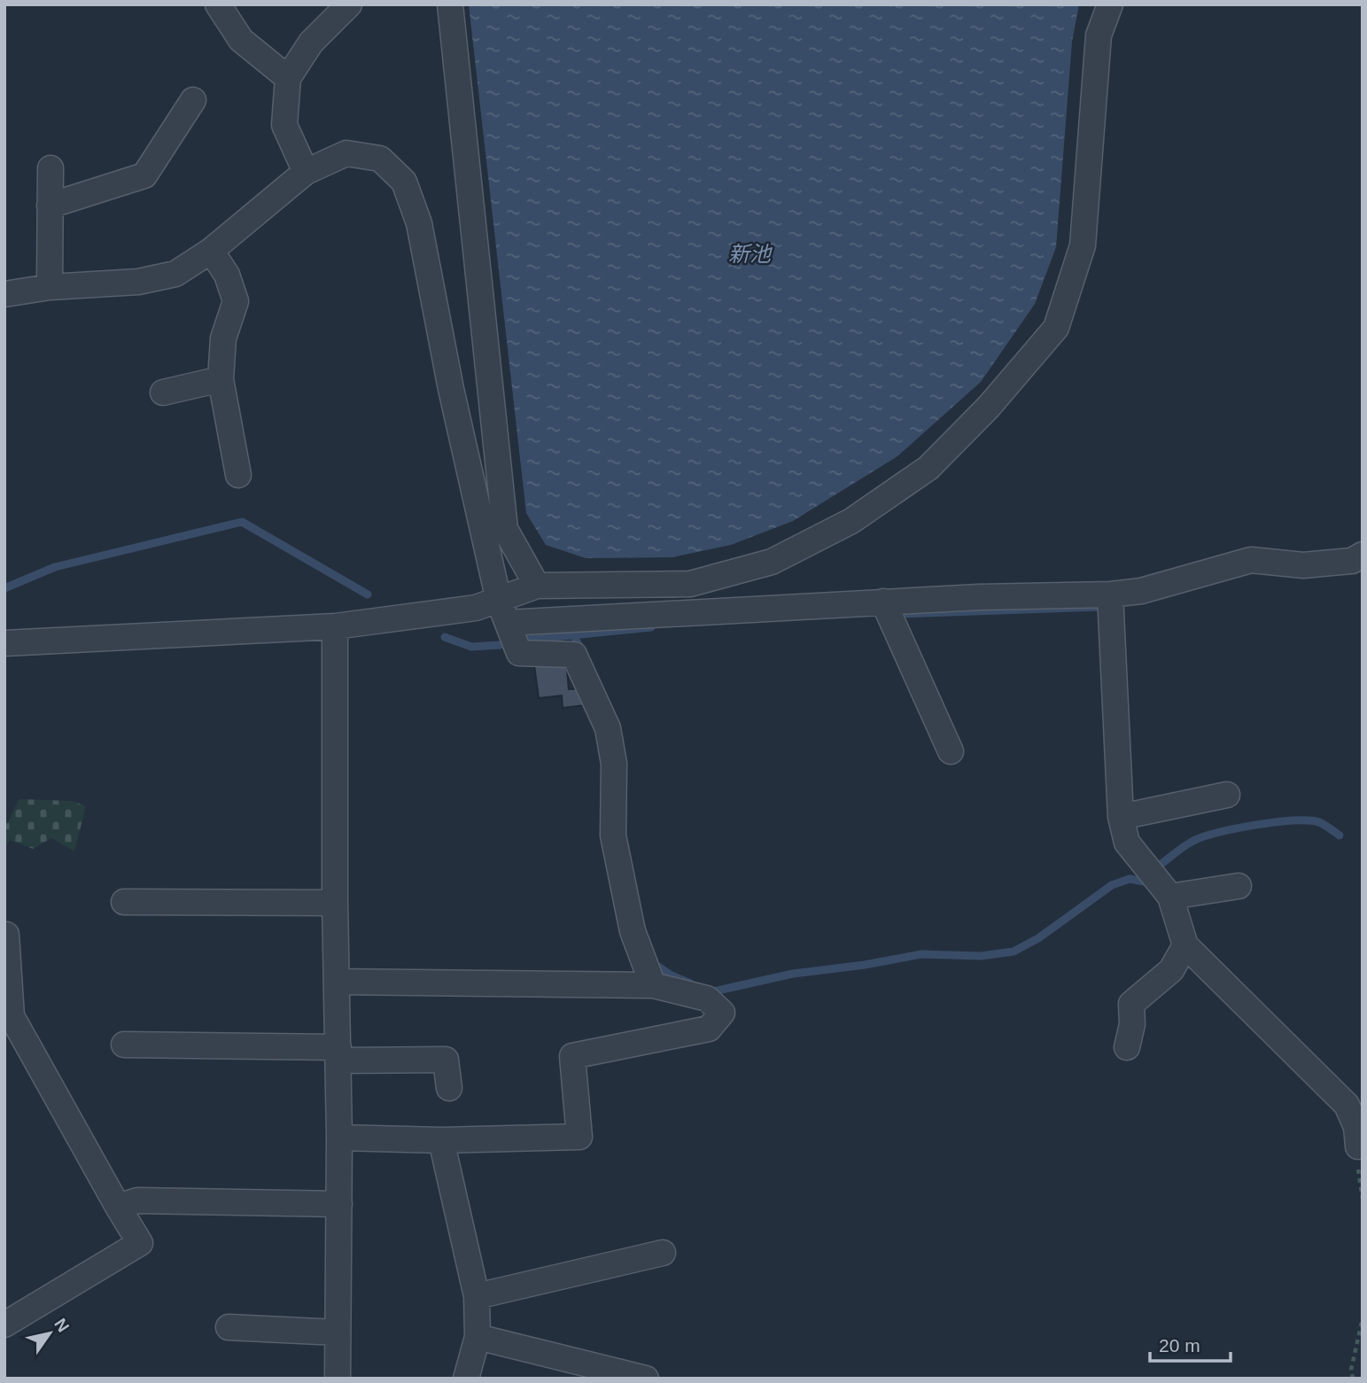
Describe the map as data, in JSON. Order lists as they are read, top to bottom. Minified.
{"water":["新池"],"scale_bar":"20 m","north":"top right"}
